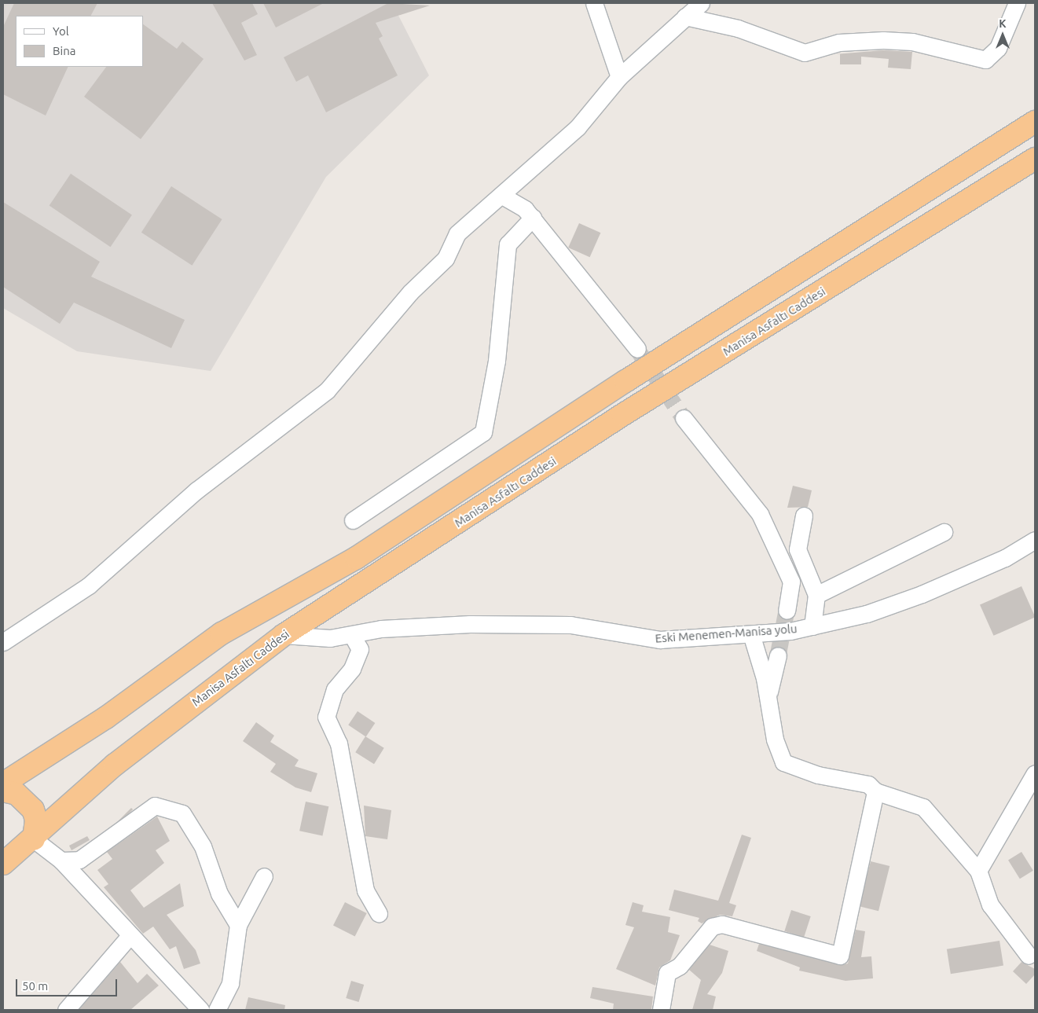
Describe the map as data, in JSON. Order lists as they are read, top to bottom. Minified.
{"streets":{"highway":["Manisa Asfaltı Caddesi"],"street":["Eski Menemen-Manisa yolu"]},"crossings":[["Manisa Asfaltı Caddesi","Eski Menemen-Manisa yolu"]],"legend":["Yol","Bina"],"scale_bar":"50 m","north":"top"}
